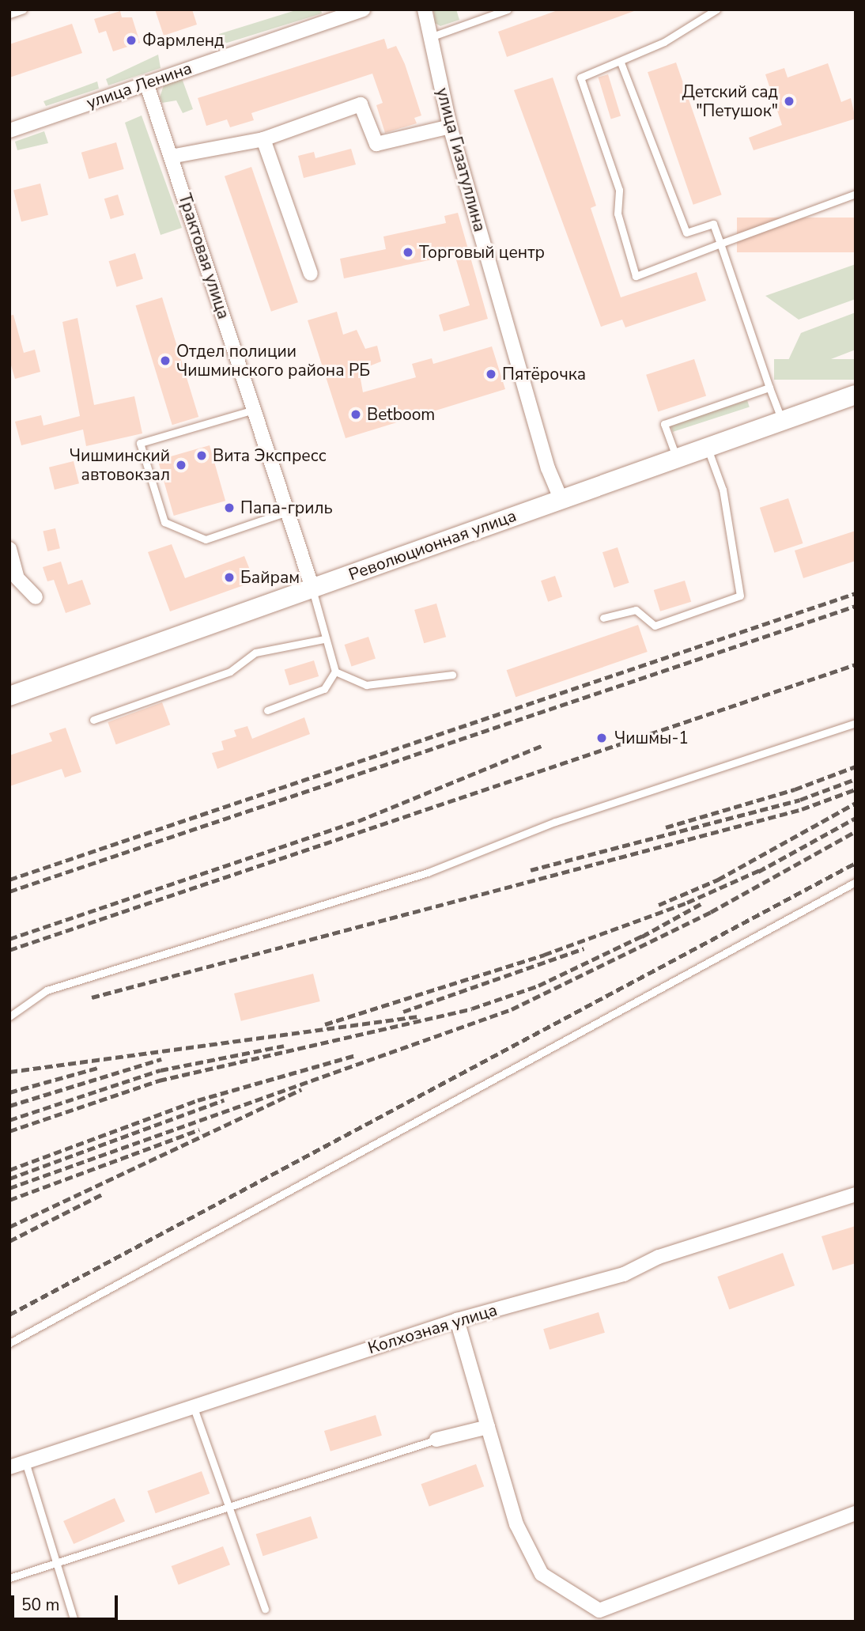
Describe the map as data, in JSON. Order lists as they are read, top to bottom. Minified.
{"streets":{"main road":["Революционная улица"],"street":["улица Ленина","улица Гизатуллина","Трактовая улица","Колхозная улица"]},"crossings":[["улица Ленина","Трактовая улица"],["улица Гизатуллина","Революционная улица"],["Трактовая улица","Революционная улица"]],"places":["Фармленд","Детский сад \"Петушок\"","Торговый центр","Отдел полиции Чишминского района РБ","Пятёрочка","Betboom","Вита Экспресс","Чишминский автовокзал","Папа-гриль","Байрам","Чишмы-1"],"scale_bar":"50 m"}
